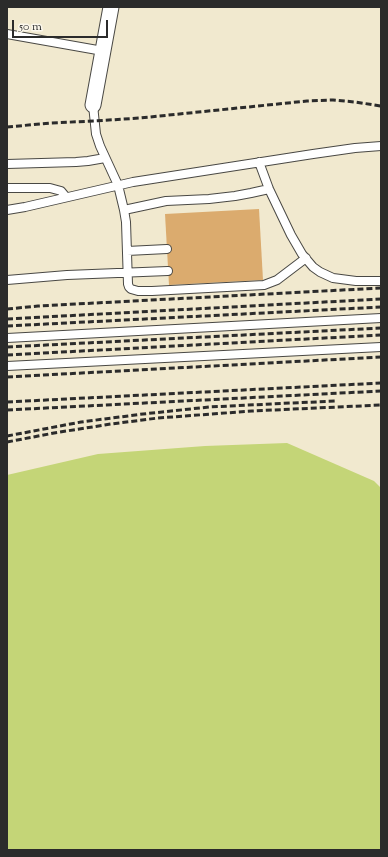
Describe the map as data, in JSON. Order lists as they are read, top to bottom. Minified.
{"scale_bar":"50 m"}
